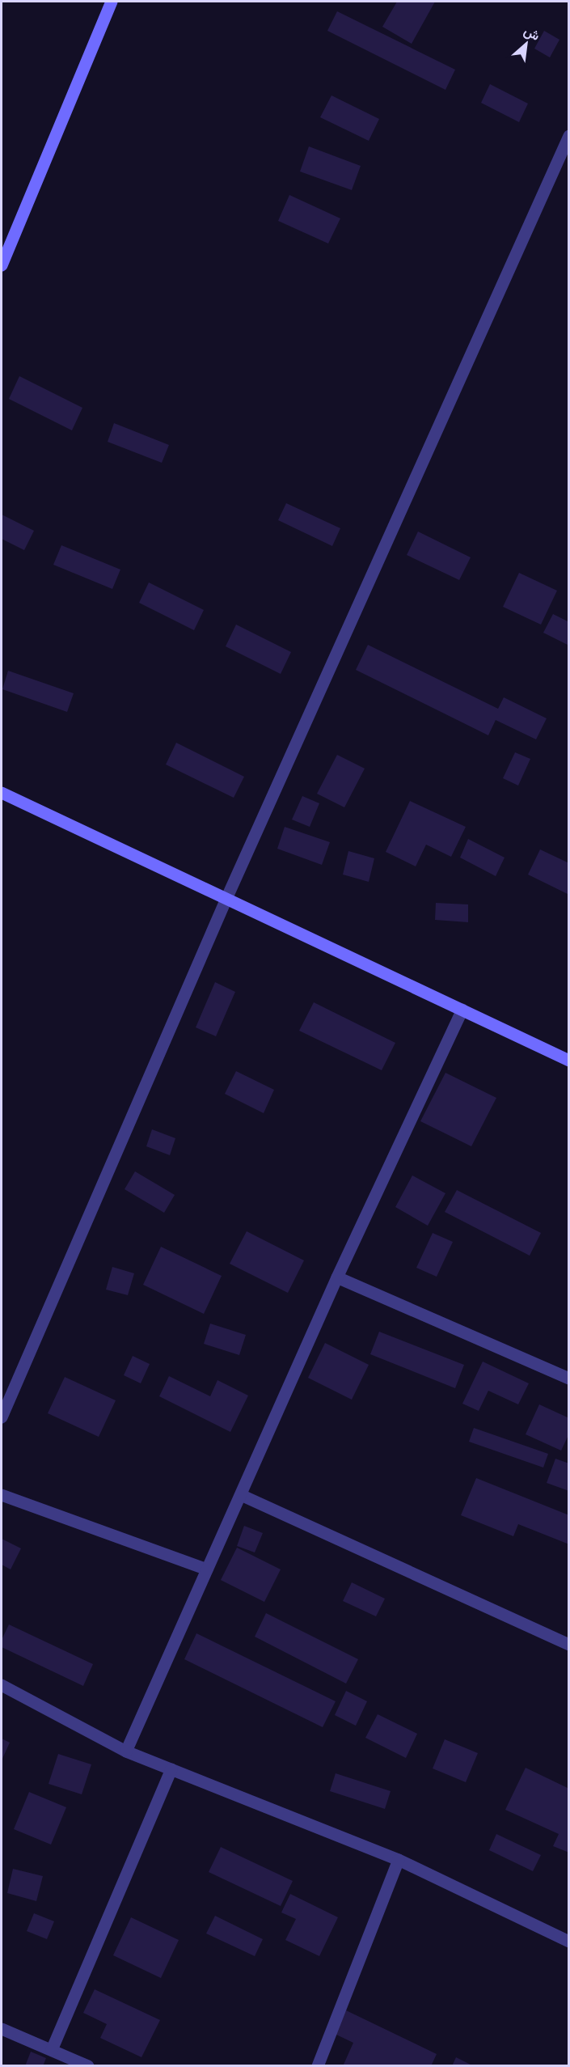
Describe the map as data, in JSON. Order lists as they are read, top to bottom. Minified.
{"north":"top right"}
